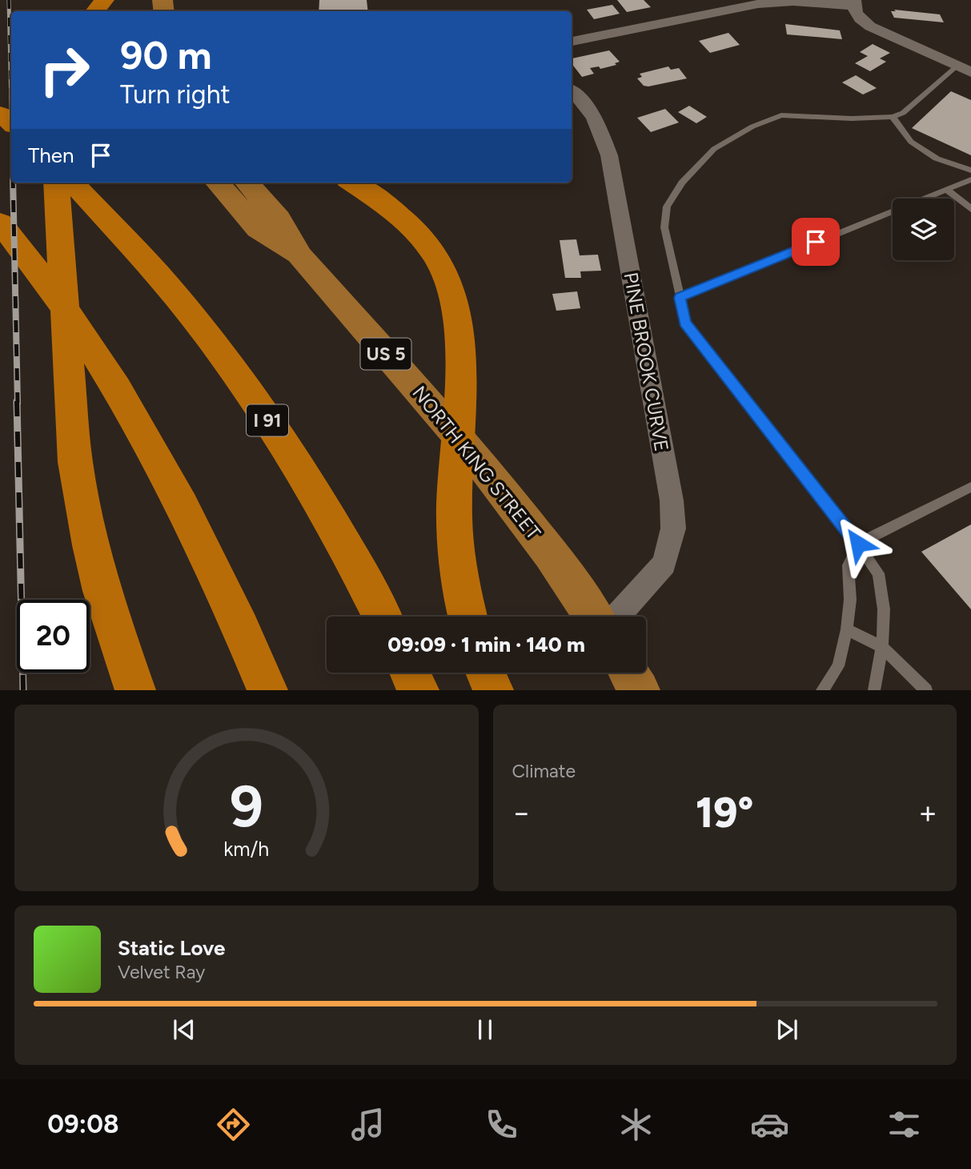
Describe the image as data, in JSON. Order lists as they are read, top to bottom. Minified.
{"streets":{"highway":["I 91"],"main road":["US 5","NORTH KING STREET"],"street":["PINE BROOK CURVE"]},"page":{"turn":["90 m","Turn right"],"then":"Then","limit":"20","trip":"09:09 · 1 min · 140 m","tile":"Climate","heat":["−","19°","+"],"song":["Static Love","Velvet Ray"],"tabs":"09:08","gauge":["9","km/h"]}}
